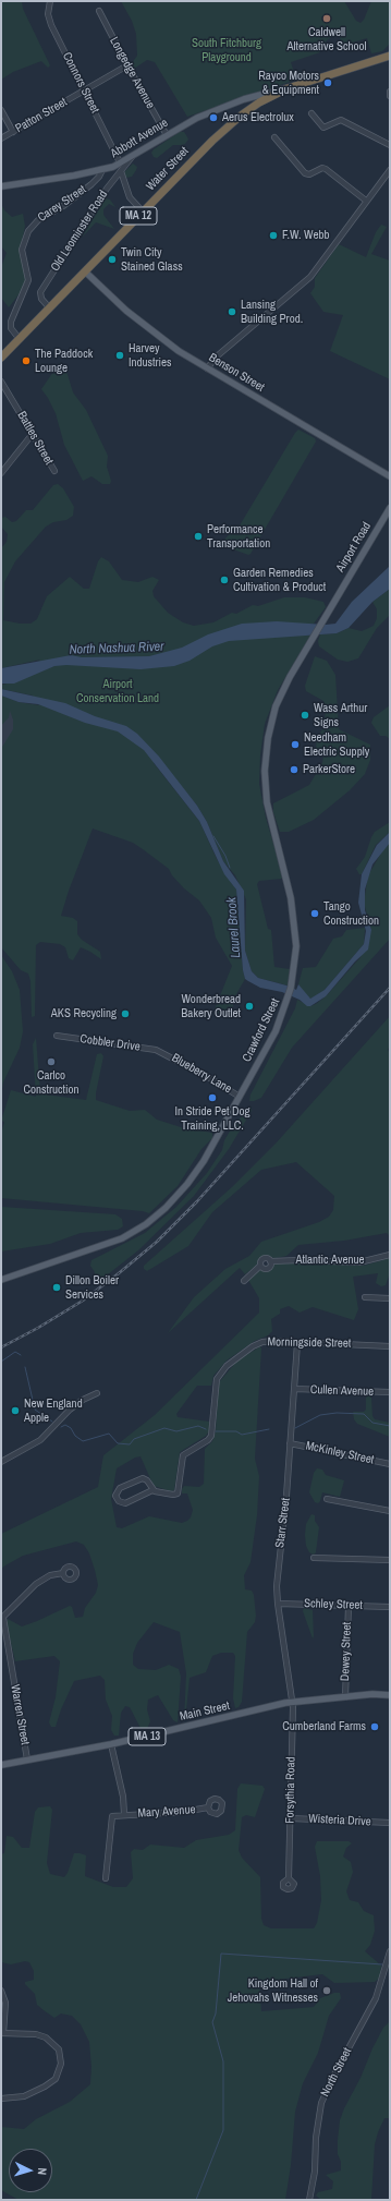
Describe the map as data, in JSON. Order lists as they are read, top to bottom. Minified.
{"streets":{"highway":["Water Street","MA 12"],"main road":["Abbott Avenue","Benson Street","Airport Road","Crawford Street","Main Street","MA 13"],"street":["Longedge Avenue","Connors Street","Patton Street","Carey Street","Old Leominster Road","Battles Street","Cobbler Drive","Blueberry Lane","Atlantic Avenue","Morningside Street","Cullen Avenue","McKinley Street","Starr Street","Schley Street","Dewey Street","Warren Street","Forsythia Road","Mary Avenue","Wisteria Drive","North Street"]},"crossings":[["Longedge Avenue","Patton Street"],["Longedge Avenue","Abbott Avenue"],["Connors Street","Patton Street"],["Connors Street","Abbott Avenue"],["Abbott Avenue","Water Street"],["Abbott Avenue","Carey Street"],["Abbott Avenue","Old Leominster Road"],["Water Street","Carey Street"],["Water Street","Old Leominster Road"],["Water Street","Benson Street"],["Airport Road","Crawford Street"],["Crawford Street","Blueberry Lane"],["Cobbler Drive","Blueberry Lane"],["Morningside Street","Starr Street"],["Cullen Avenue","Starr Street"],["McKinley Street","Starr Street"],["Starr Street","Schley Street"],["Starr Street","Main Street"],["Starr Street","Forsythia Road"],["Schley Street","Dewey Street"],["Dewey Street","Main Street"],["Main Street","Warren Street"],["Main Street","Forsythia Road"],["Forsythia Road","Wisteria Drive"]],"water":["North Nashua River","Laurel Brook"],"parks":["South Fitchburg Playground","Airport Conservation Land"],"places":["Caldwell Alternative School","Rayco Motors & Equipment","Aerus Electrolux","F.W. Webb","Twin City Stained Glass","Lansing Building Prod.","Harvey Industries","The Paddock Lounge","Performance Transportation","Garden Remedies Cultivation & Product","Wass Arthur Signs","Needham Electric Supply","ParkerStore","Tango Construction","Wonderbread Bakery Outlet","AKS Recycling","Carlco Construction","In Stride Pet Dog Training, LLC.","Dillon Boiler Services","New England Apple","Cumberland Farms","Kingdom Hall of Jehovahs Witnesses"],"north":"right"}
